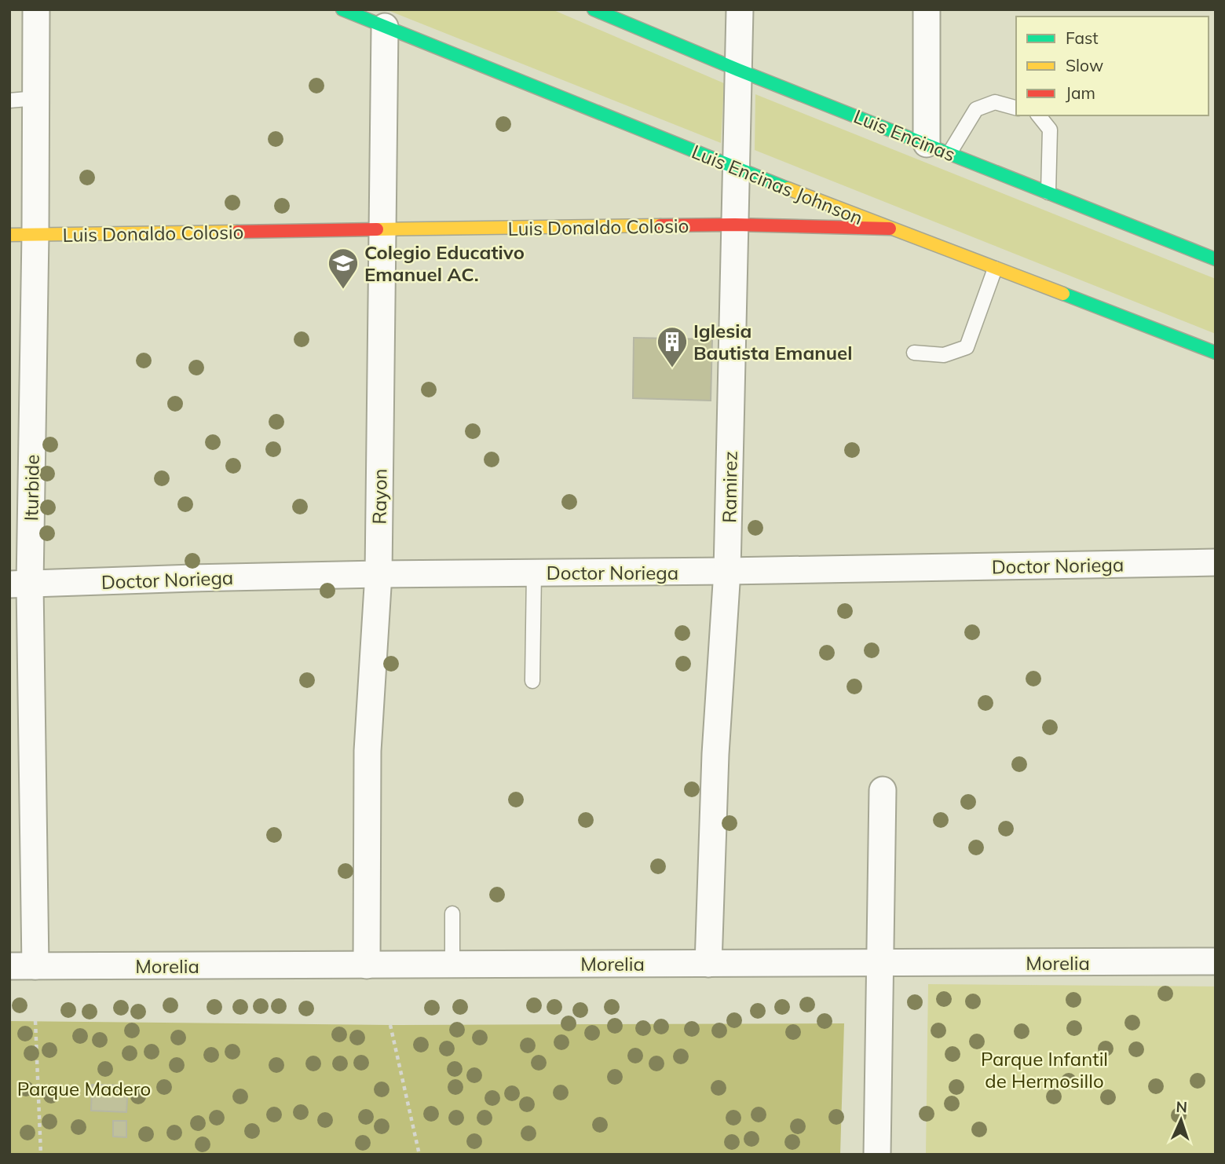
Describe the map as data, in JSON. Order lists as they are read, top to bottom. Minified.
{"streets":{"main road":["Luis Encinas","Luis Encinas Johnson","Luis Donaldo Colosio"],"street":["Ramirez","Iturbide","Rayon","Doctor Noriega","Morelia"]},"crossings":[["Luis Encinas","Ramirez"],["Luis Encinas Johnson","Luis Donaldo Colosio"],["Luis Encinas Johnson","Ramirez"],["Luis Encinas Johnson","Rayon"],["Luis Donaldo Colosio","Ramirez"],["Luis Donaldo Colosio","Iturbide"],["Luis Donaldo Colosio","Rayon"],["Ramirez","Doctor Noriega"],["Ramirez","Morelia"],["Iturbide","Doctor Noriega"],["Iturbide","Morelia"],["Rayon","Doctor Noriega"],["Rayon","Morelia"]],"parks":["Parque Infantil de Hermosillo","Parque Madero"],"places":{"school or university":["Colegio Educativo Emanuel AC."],"building":["Iglesia Bautista Emanuel"]},"legend":["Fast","Slow","Jam"],"north":"top"}
